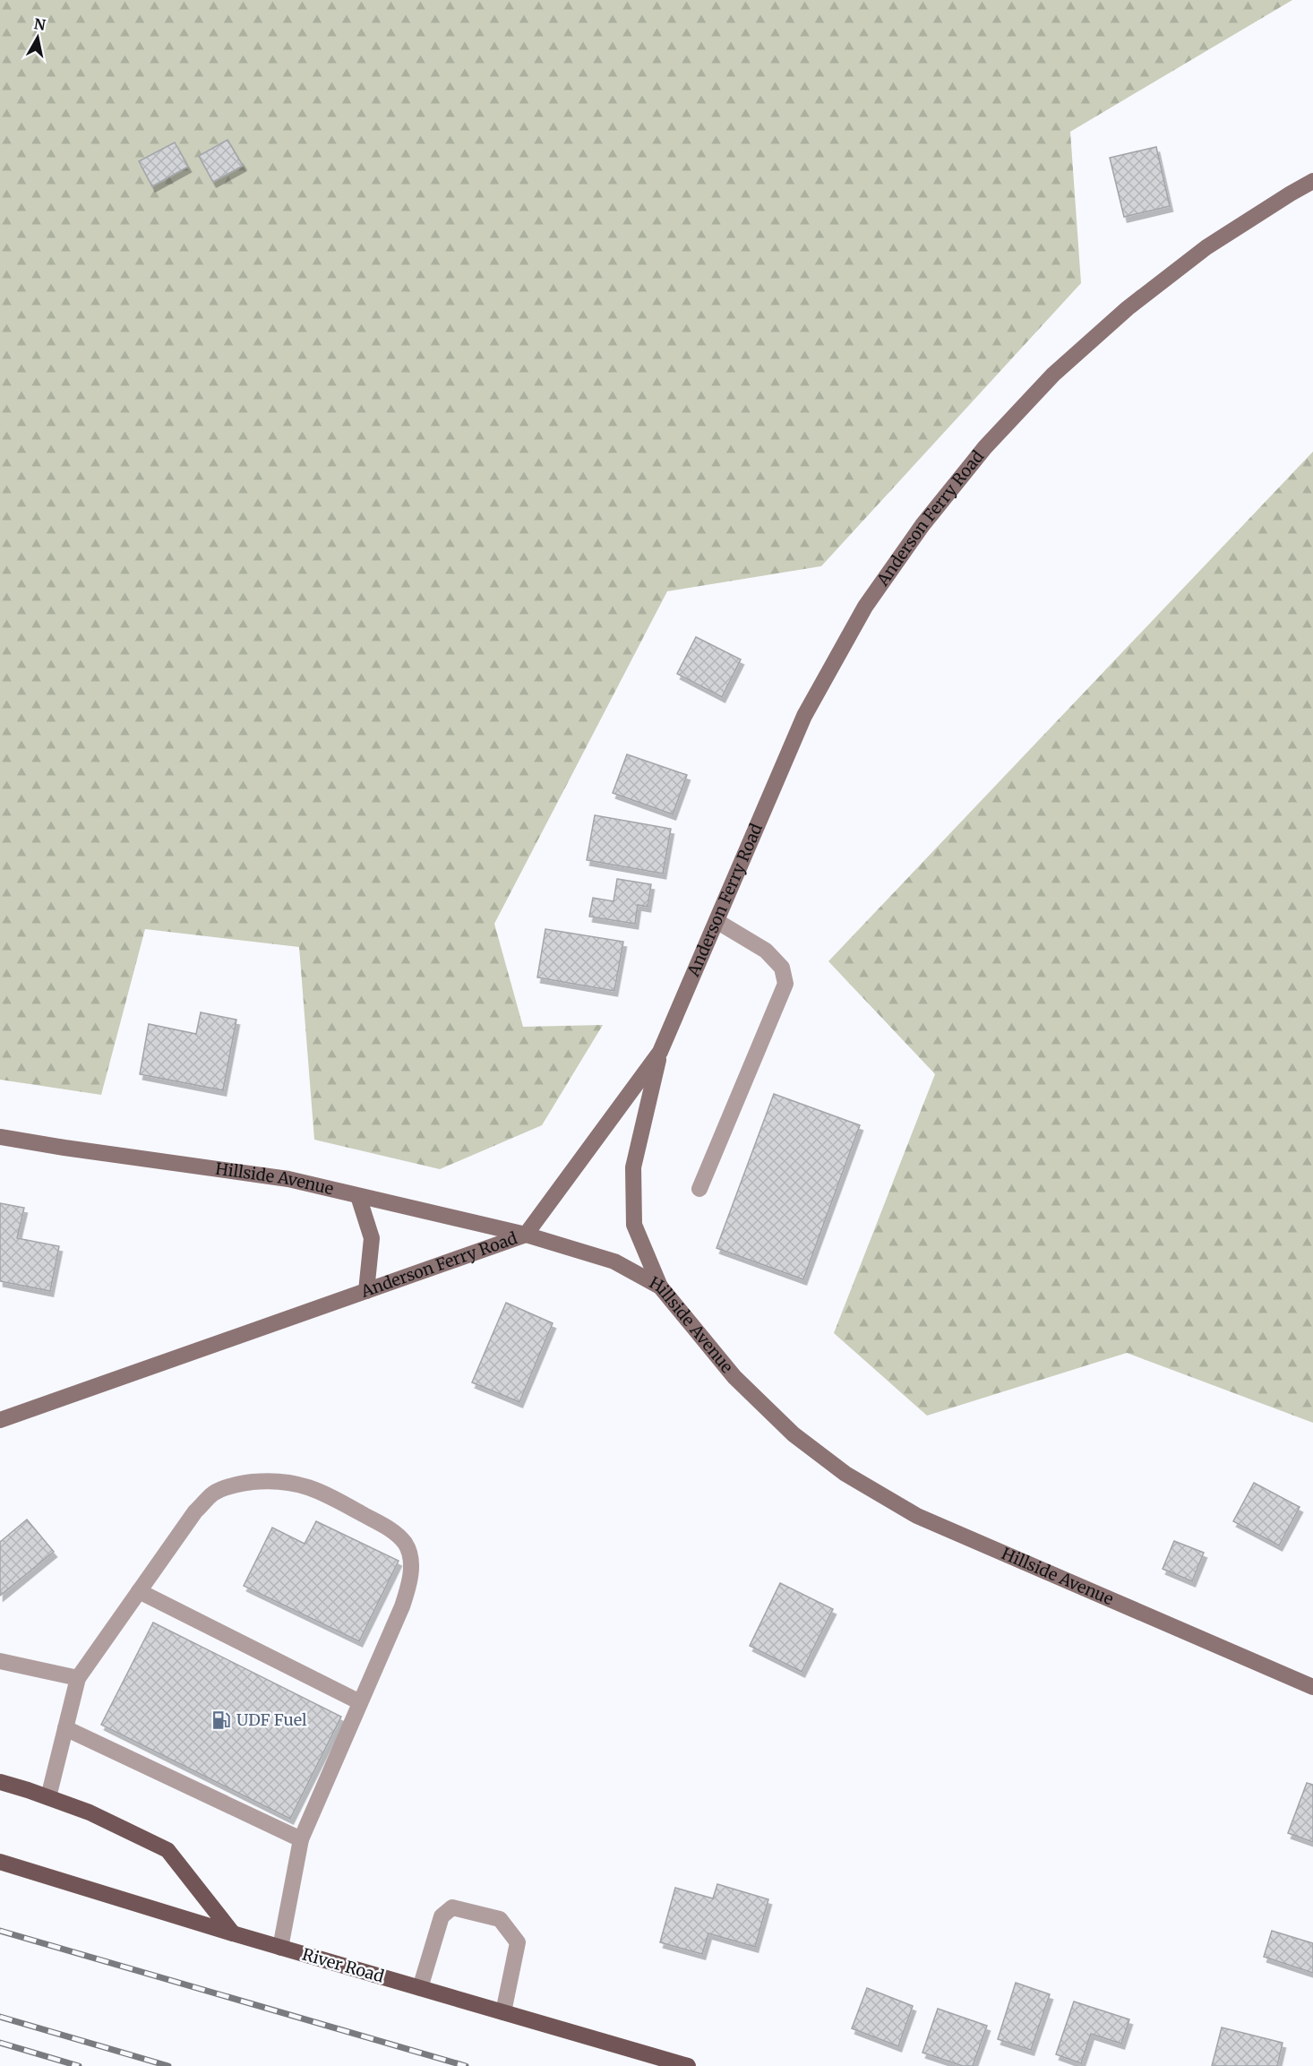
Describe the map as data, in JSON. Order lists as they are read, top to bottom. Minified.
{"streets":{"main road":["River Road"],"street":["Anderson Ferry Road","Hillside Avenue"]},"crossings":[["Anderson Ferry Road","Hillside Avenue"]],"places":{"fuel station":["UDF Fuel"]},"north":"top"}
